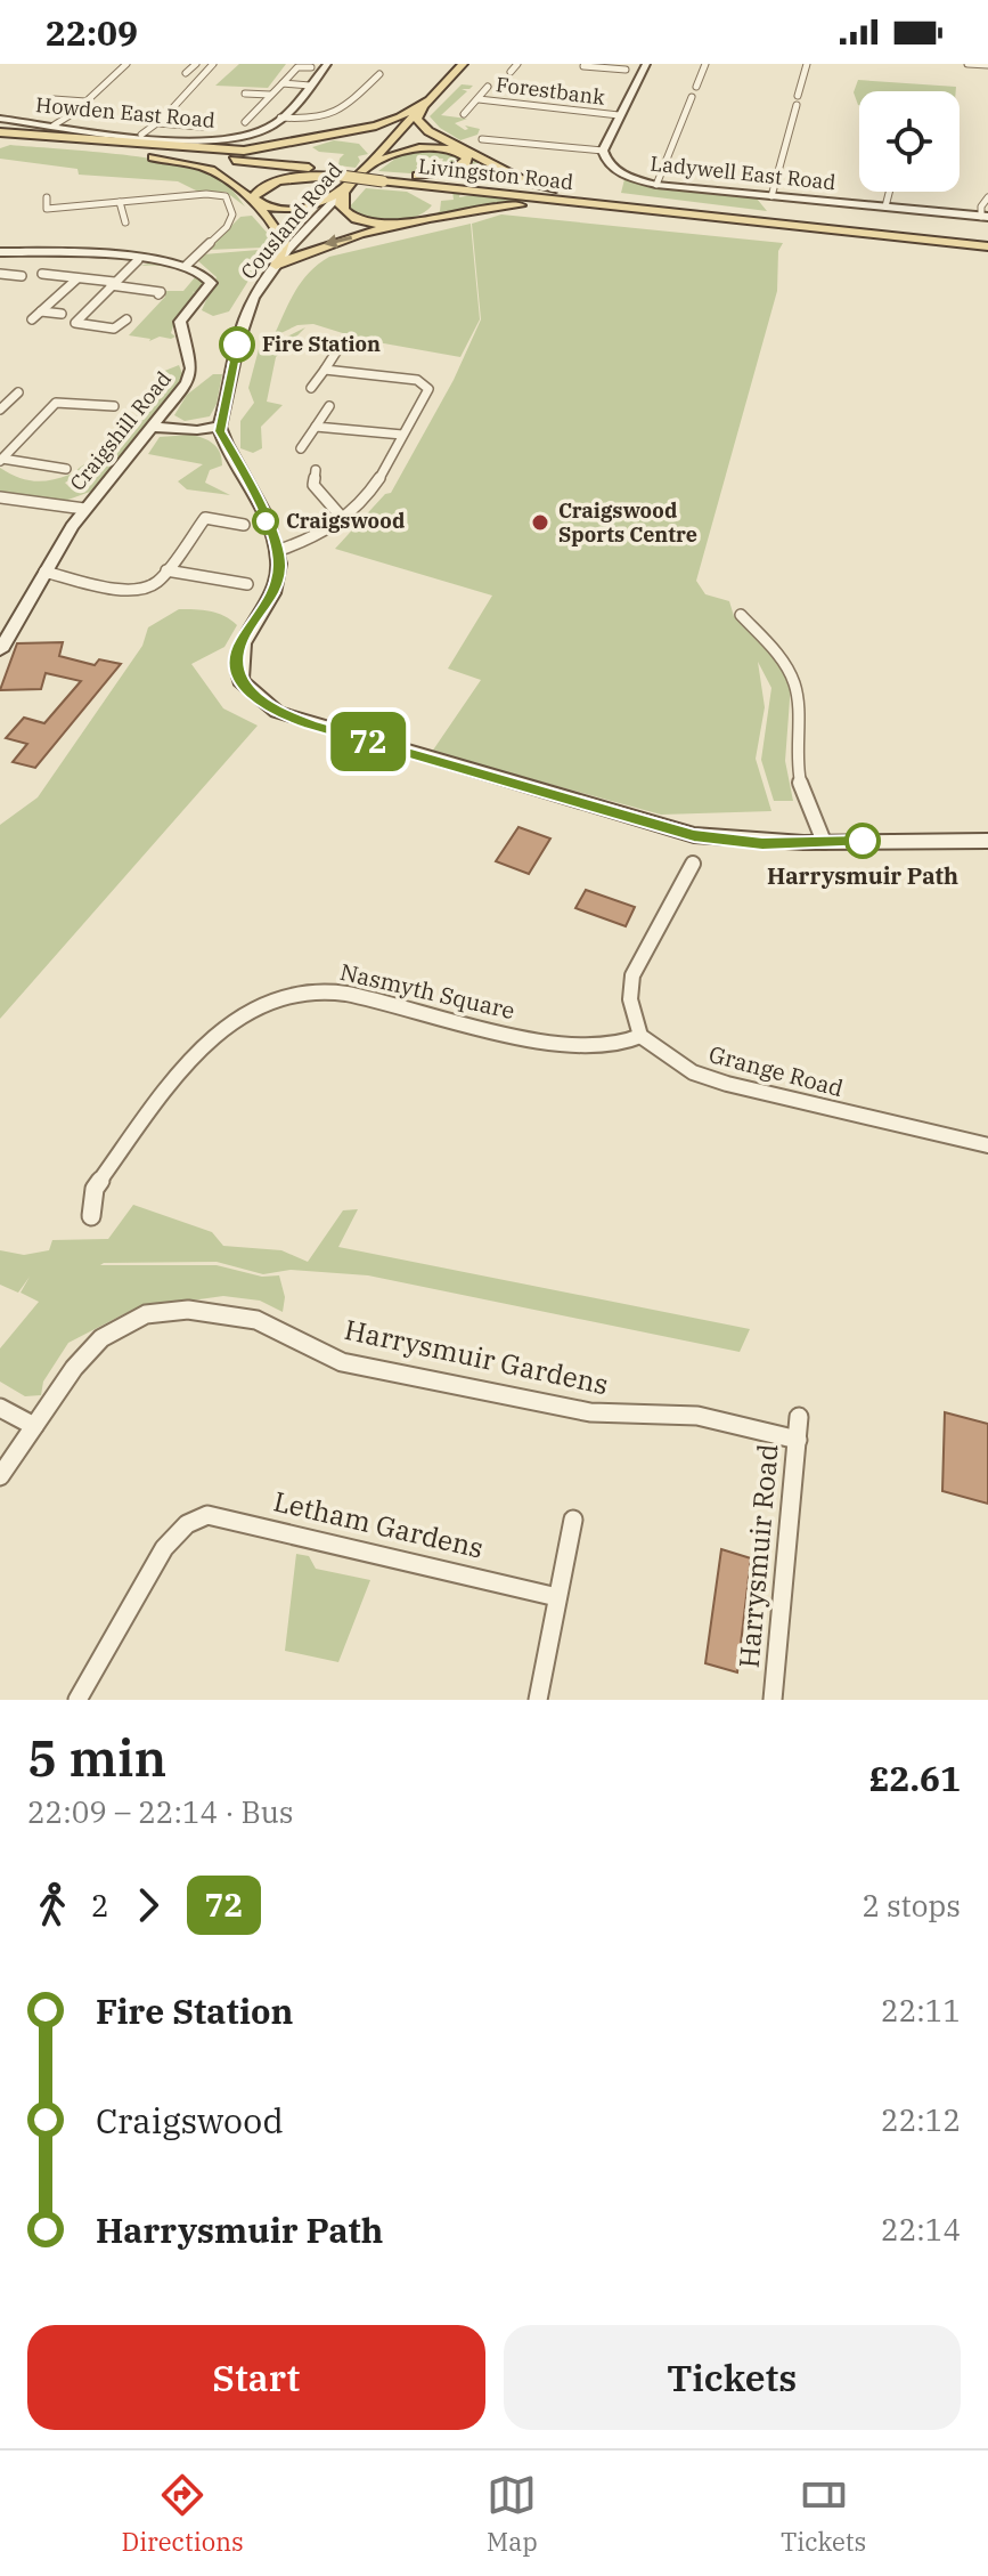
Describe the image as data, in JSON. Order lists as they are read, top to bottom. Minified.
{"streets":{"main road":["Livingston Road","Cousland Road"],"street":["Forestbank","Howden East Road","Ladywell East Road","Craigshill Road","Nasmyth Square","Grange Road","Harrysmuir Gardens","Letham Gardens","Harrysmuir Road"]},"crossings":[["Nasmyth Square","Grange Road"],["Harrysmuir Gardens","Harrysmuir Road"]],"places":["Fire Station","Craigswood","Craigswood Sports Centre","Harrysmuir Path"],"lines":["bus line 72"],"page":{"status":"22:09","on_map":"72","heading":["5 min","22:09 – 22:14 · Bus","£2.61"],"legs":["2","72","2 stops"],"list":[{"name":"Fire Station","value":"22:11"},{"name":"Craigswood","value":"22:12"},{"name":"Harrysmuir Path","value":"22:14"}],"buttons":["Start","Tickets"],"tabs":["Directions","Map","Tickets"]}}
